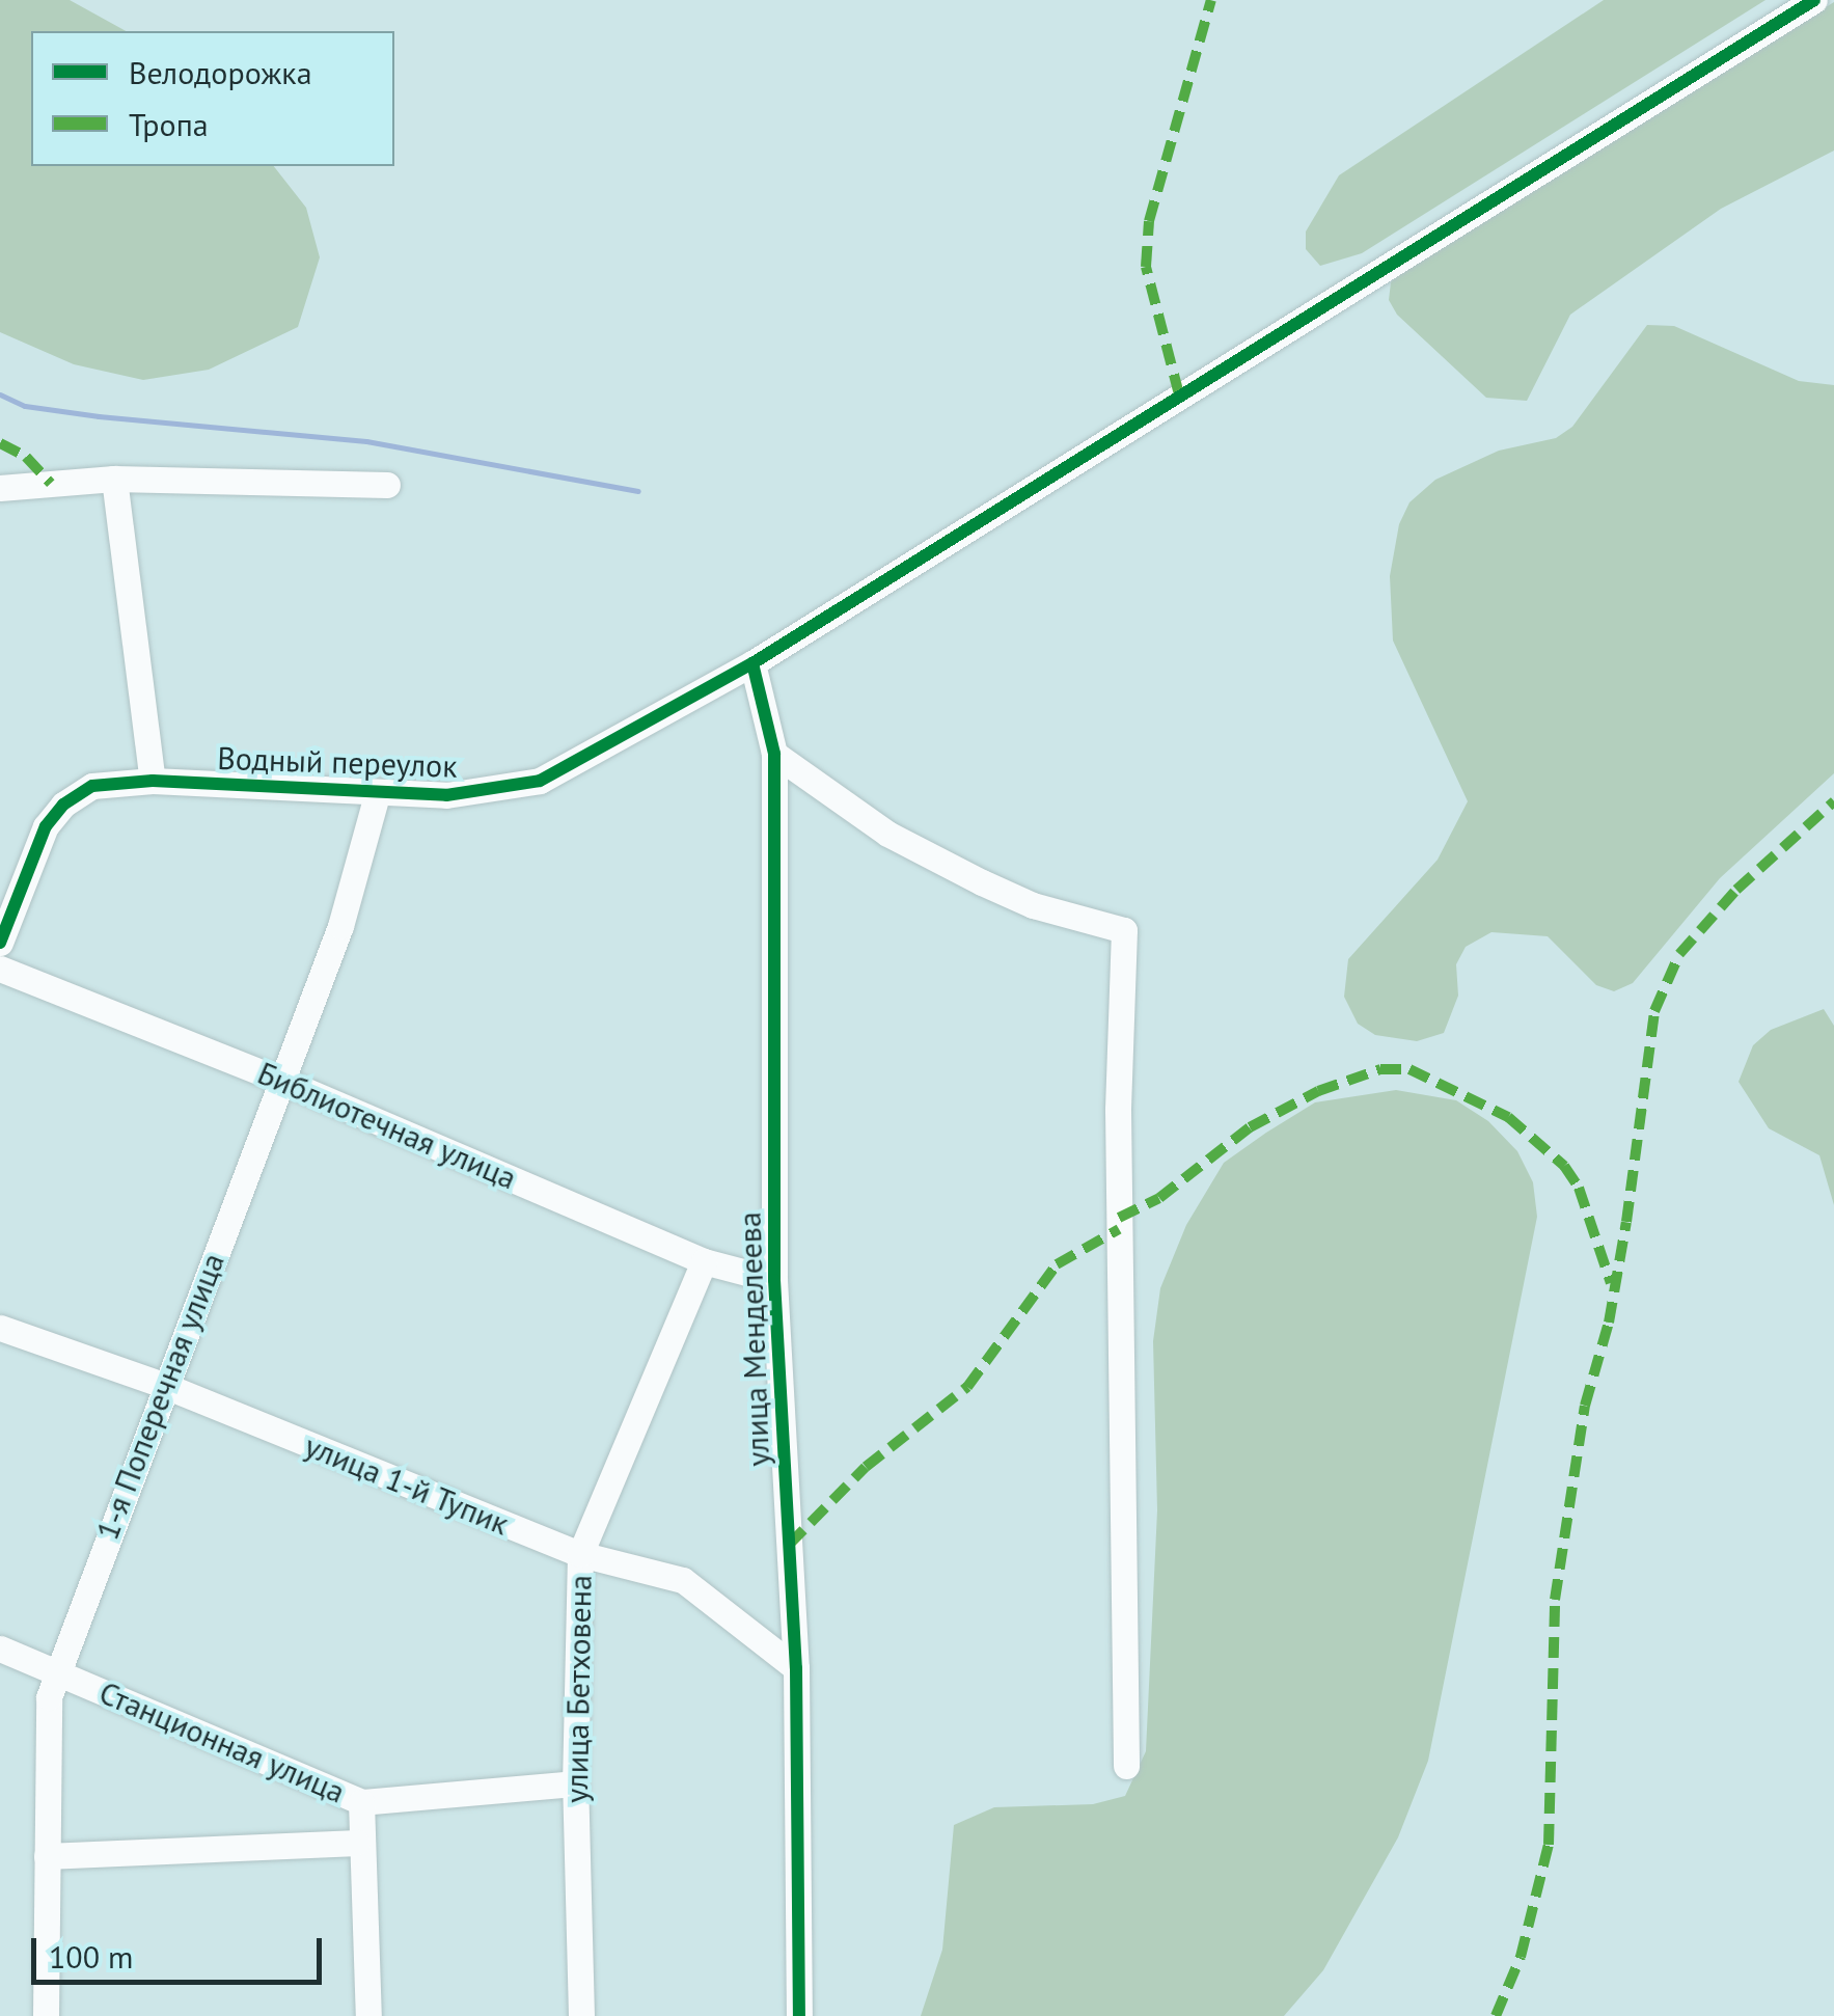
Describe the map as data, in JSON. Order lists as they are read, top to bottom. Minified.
{"streets":{"street":["Водный переулок","Библиотечная улица","улица Менделеева","1-я Поперечная улица","улица 1-й Тупик","улица Бетховена","Станционная улица"]},"crossings":[["Водный переулок","улица Менделеева"],["Водный переулок","1-я Поперечная улица"],["Библиотечная улица","улица Менделеева"],["Библиотечная улица","1-я Поперечная улица"],["Библиотечная улица","улица Бетховена"],["улица Менделеева","улица 1-й Тупик"],["1-я Поперечная улица","улица 1-й Тупик"],["1-я Поперечная улица","Станционная улица"],["улица 1-й Тупик","улица Бетховена"],["улица Бетховена","Станционная улица"]],"legend":["Велодорожка","Тропа"],"scale_bar":"100 m"}
